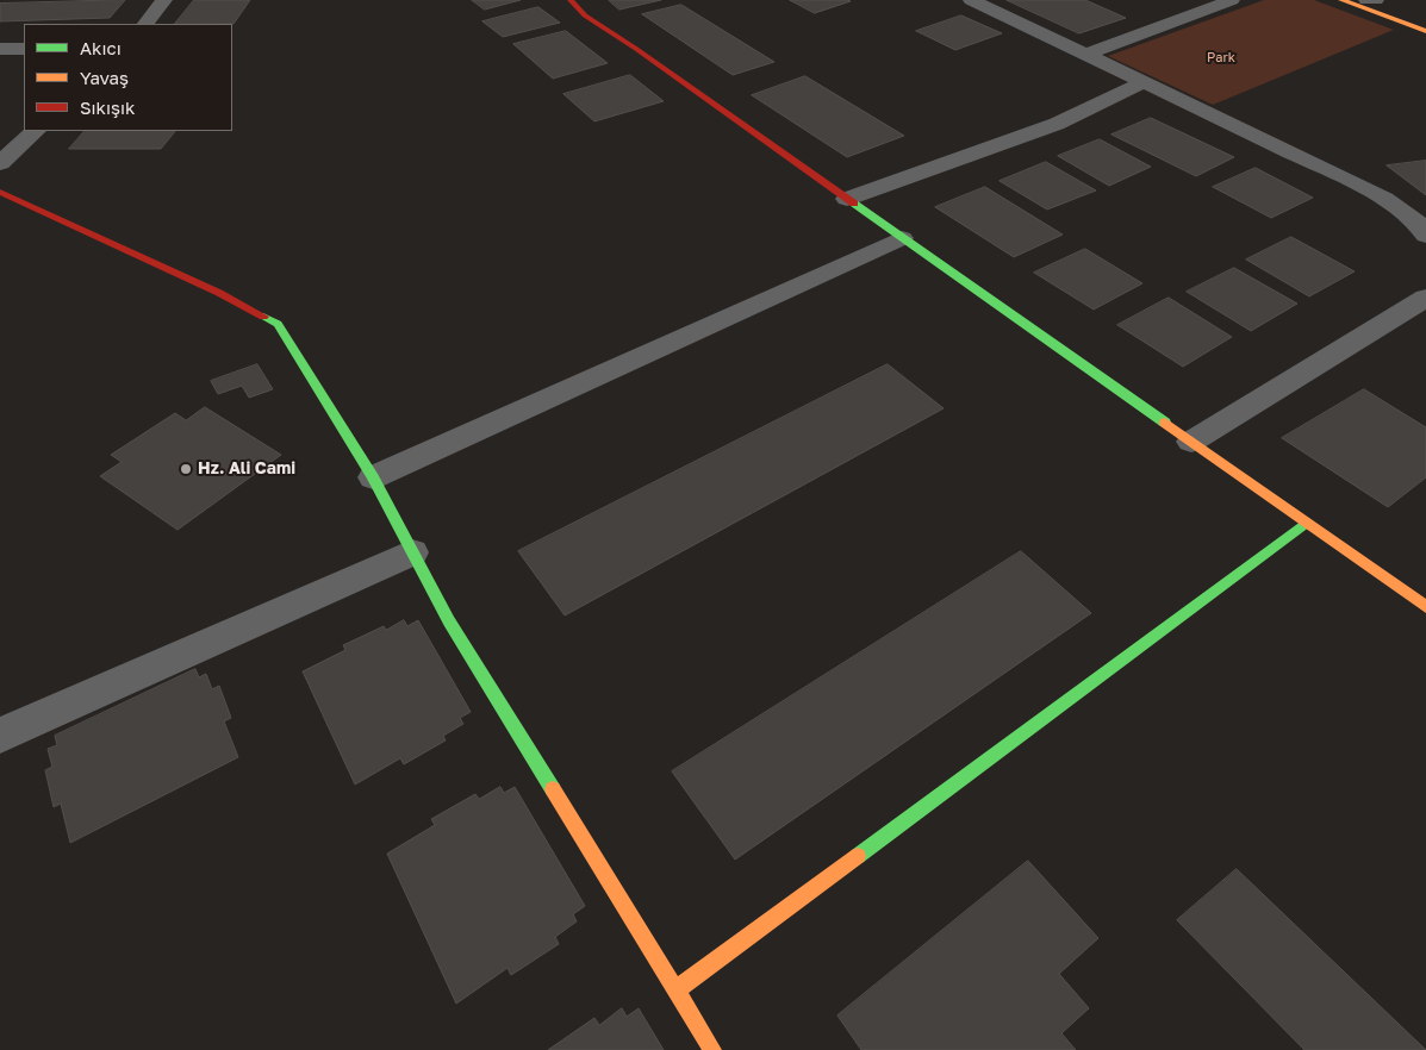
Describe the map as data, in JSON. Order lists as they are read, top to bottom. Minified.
{"parks":["Park"],"places":["Hz. Ali Cami"],"legend":["Akıcı","Yavaş","Sıkışık"]}
